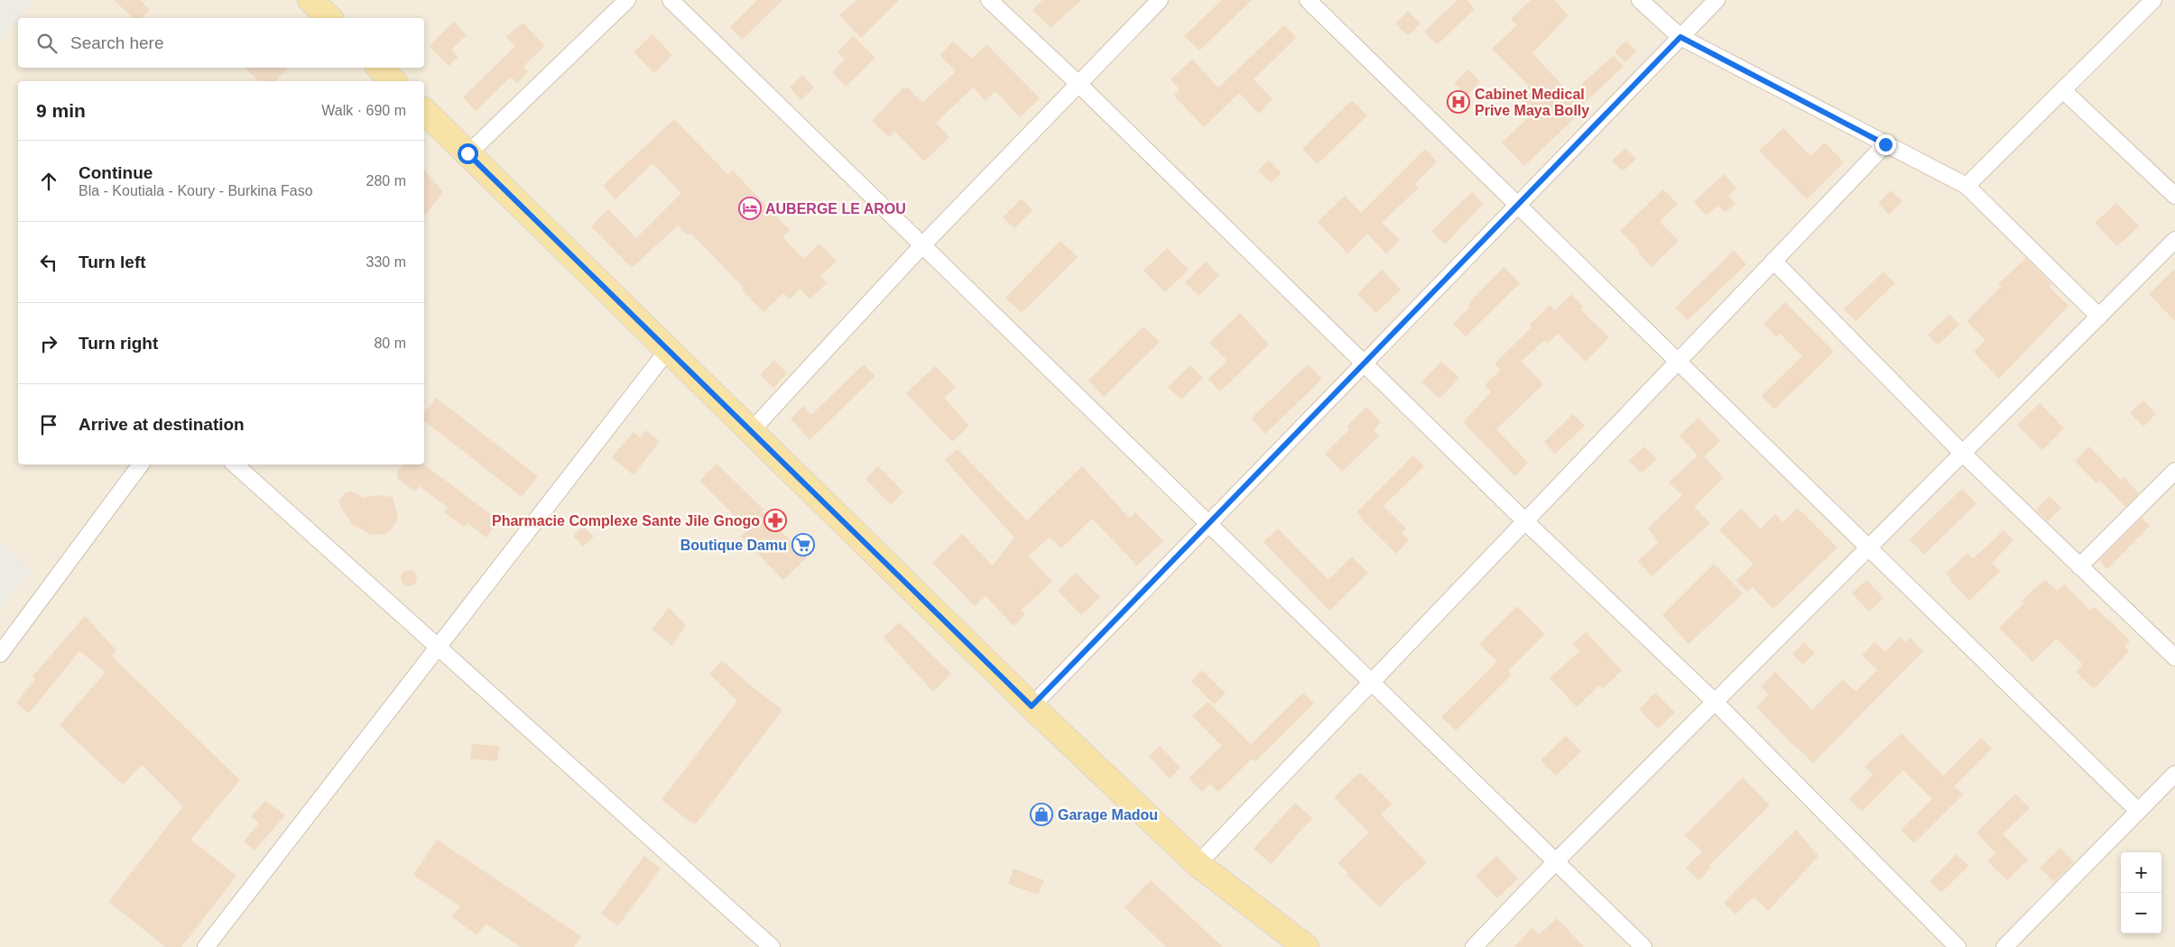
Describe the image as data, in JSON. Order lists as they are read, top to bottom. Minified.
{"places":{"hospital":["Cabinet Medical Prive Maya Bolly"],"hotel":["AUBERGE LE AROU"],"pharmacy":["Pharmacie Complexe Sante Jile Gnogo"],"supermarket":["Boutique Damu"],"shop":["Garage Madou"]},"page":{"search":"Search here","heading":["9 min","Walk · 690 m"],"list":[["Continue","Bla - Koutiala - Koury - Burkina Faso","280 m"],["Turn left","330 m"],["Turn right","80 m"],"Arrive at destination"],"map_buttons":["+","−"]}}
